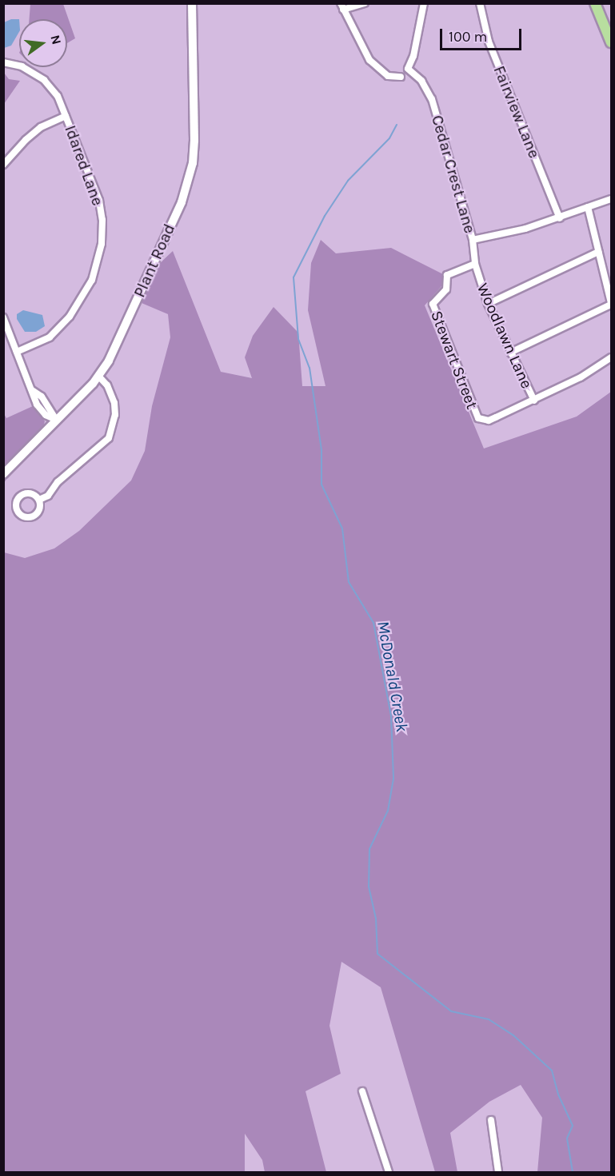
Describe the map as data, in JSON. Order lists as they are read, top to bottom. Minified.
{"streets":{"street":["Fairview Lane","Idared Lane","Cedar Crest Lane","Plant Road","Woodlawn Lane","Stewart Street"]},"crossings":[["Fairview Lane","Cedar Crest Lane"],["Cedar Crest Lane","Woodlawn Lane"],["Woodlawn Lane","Stewart Street"]],"water":["McDonald Creek"],"scale_bar":"100 m","north":"right"}
